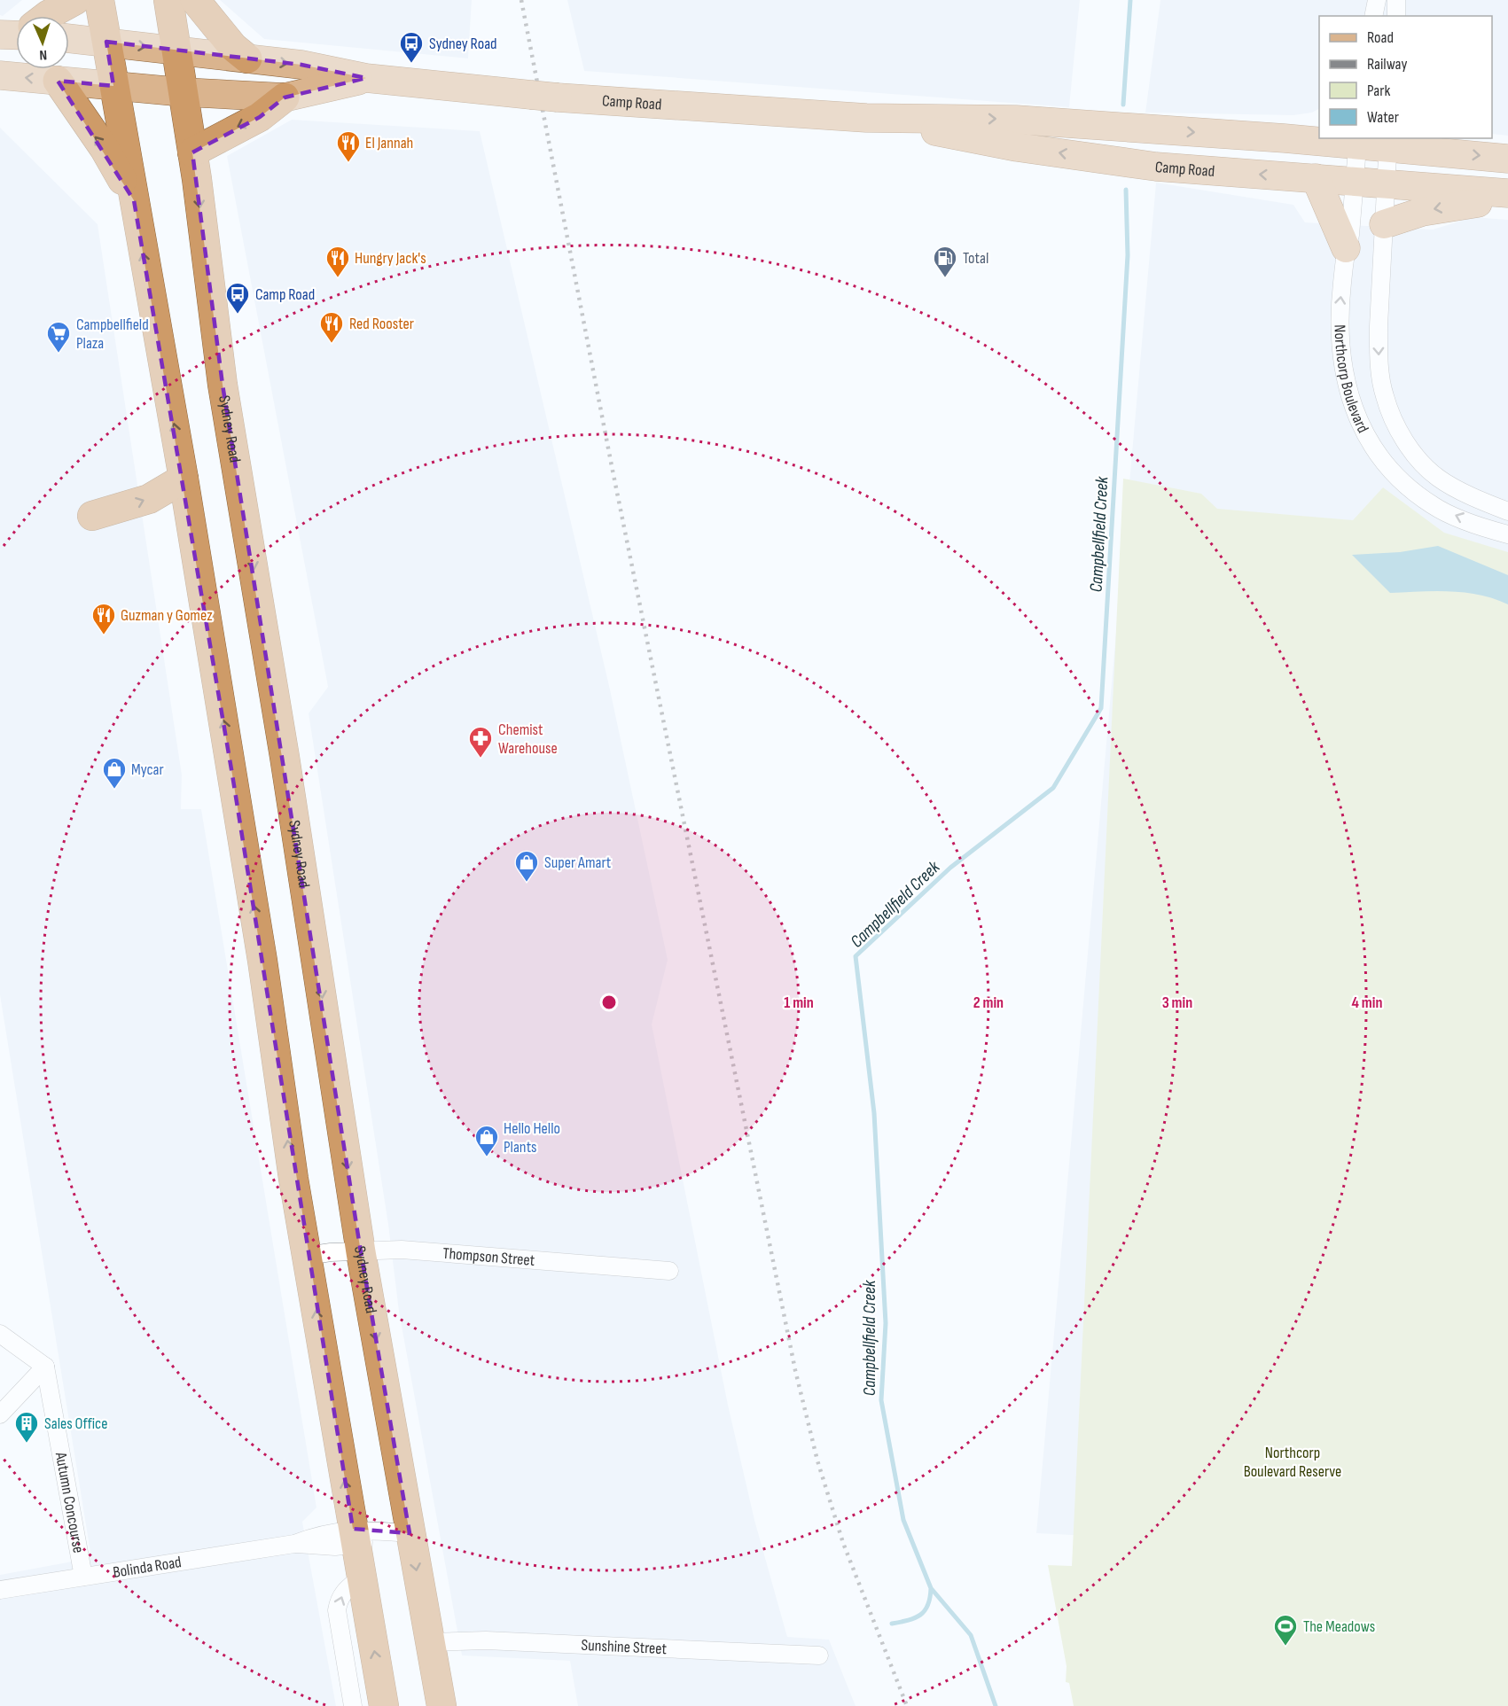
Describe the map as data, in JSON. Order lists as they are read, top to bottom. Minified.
{"streets":{"highway":["Sydney Road"],"main road":["Camp Road"],"street":["Northcorp Boulevard","Thompson Street","Autumn Concourse","Bolinda Road","Sunshine Street"]},"crossings":[["Camp Road","Northcorp Boulevard"],["Camp Road","Sydney Road"],["Sydney Road","Thompson Street"],["Sydney Road","Bolinda Road"],["Sydney Road","Sunshine Street"],["Autumn Concourse","Bolinda Road"]],"water":["Campbellfield Creek"],"parks":["Northcorp Boulevard Reserve"],"places":{"bus stop":["Sydney Road","Camp Road"],"restaurant":["El Jannah","Hungry Jack's","Red Rooster","Guzman y Gomez"],"fuel station":["Total"],"supermarket":["Campbellfield Plaza"],"pharmacy":["Chemist Warehouse"],"shop":["Mycar","Super Amart","Hello Hello Plants"],"building":["Sales Office"],"sports":["The Meadows"]},"legend":["Road","Railway","Park","Water"],"north":"bottom","rings":["1 min","2 min","3 min","4 min"]}
